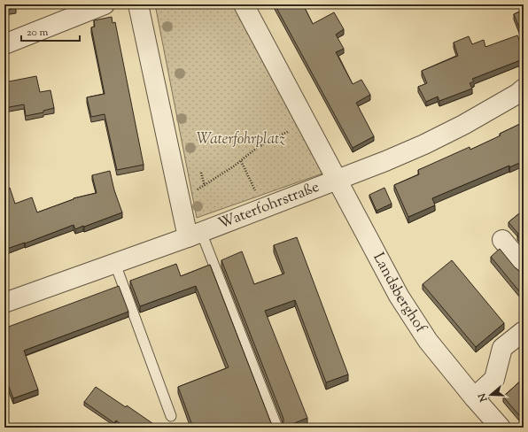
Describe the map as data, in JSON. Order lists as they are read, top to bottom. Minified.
{"streets":{"street":["Waterfohrstraße","Landsberghof"]},"crossings":[["Waterfohrstraße","Landsberghof"]],"parks":["Waterfohrplatz"],"scale_bar":"20 m","north":"left"}
